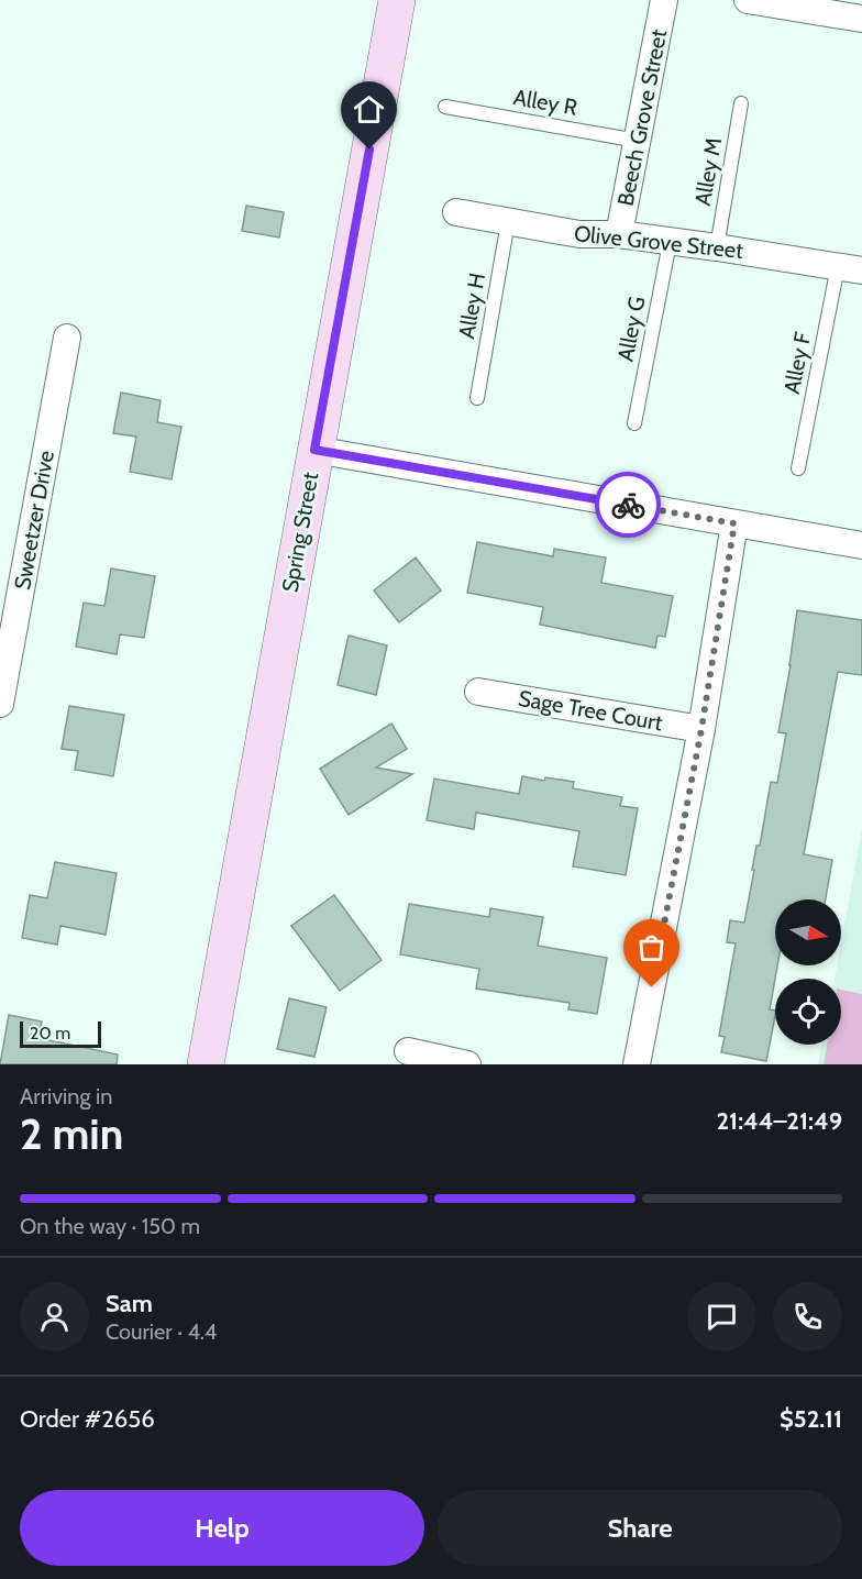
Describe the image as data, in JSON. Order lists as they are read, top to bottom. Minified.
{"streets":{"street":["Beech Grove Street","Olive Grove Street","Sweetzer Drive","Spring Street","Sage Tree Court"],"lane":["Alley R","Alley M","Alley H","Alley G","Alley F"]},"crossings":[["Alley R","Beech Grove Street"],["Beech Grove Street","Olive Grove Street"],["Alley M","Olive Grove Street"],["Olive Grove Street","Alley H"],["Olive Grove Street","Alley G"],["Olive Grove Street","Alley F"]],"scale_bar":"20 m","north":"right","page":{"scale":"20 m","heading":["2 min","Arriving in","21:44–21:49"],"panel":["Sam","Courier · 4.4","Order #2656","$52.11"],"bar":"On the way · 150 m","buttons":["Help","Share"]}}
